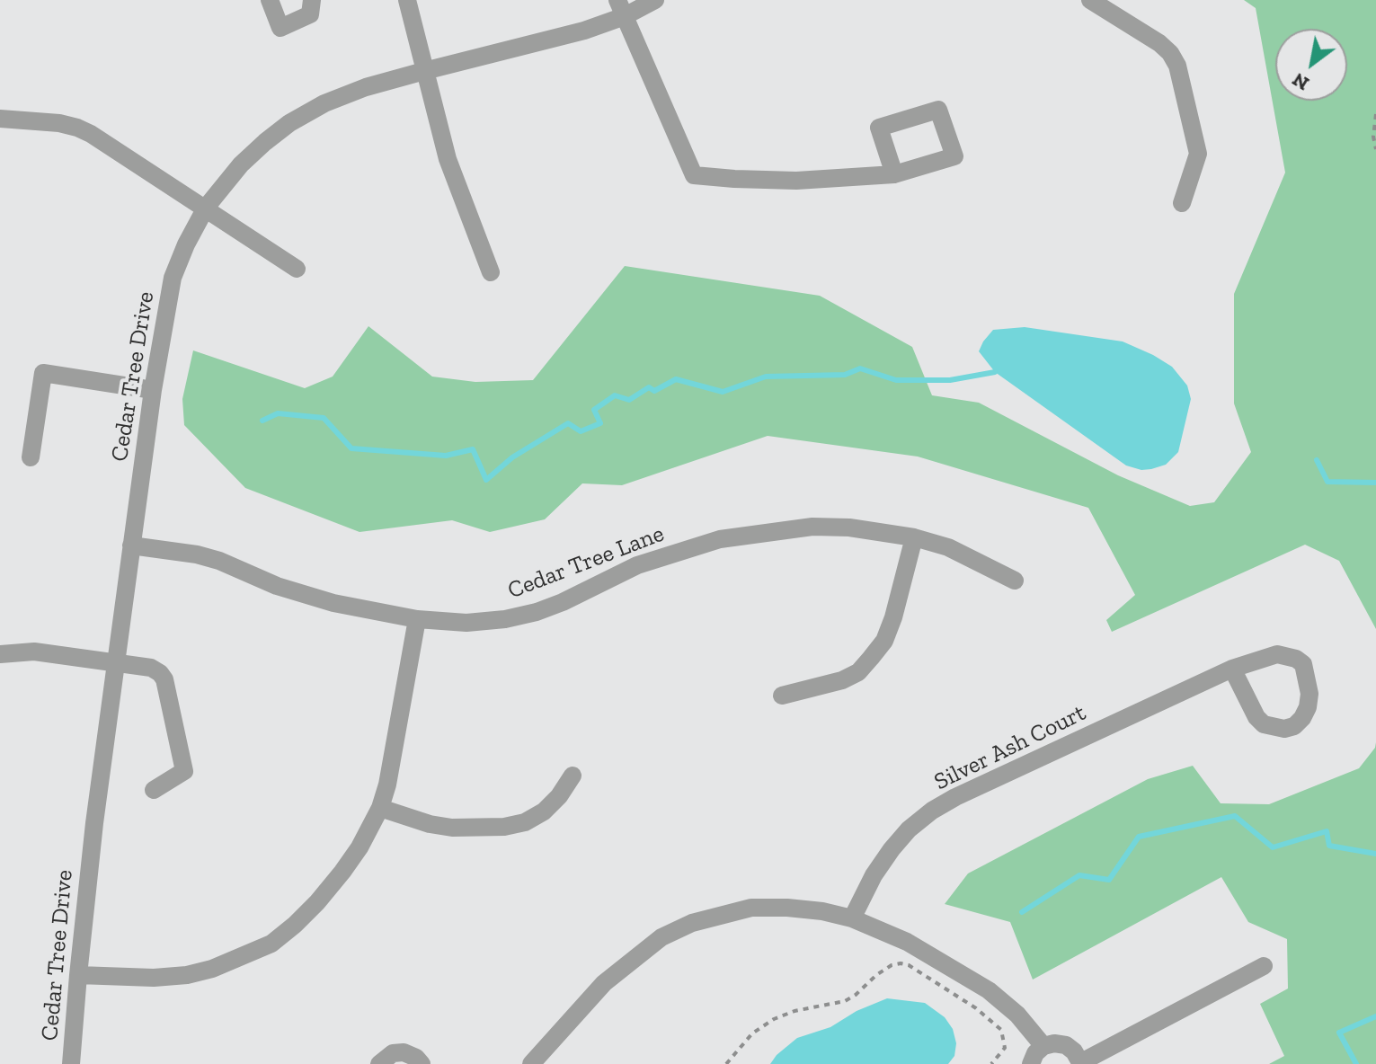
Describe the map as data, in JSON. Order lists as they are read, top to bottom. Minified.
{"streets":{"street":["Cedar Tree Drive","Cedar Tree Lane","Silver Ash Court"]},"crossings":[["Cedar Tree Drive","Cedar Tree Lane"]],"north":"bottom left"}
